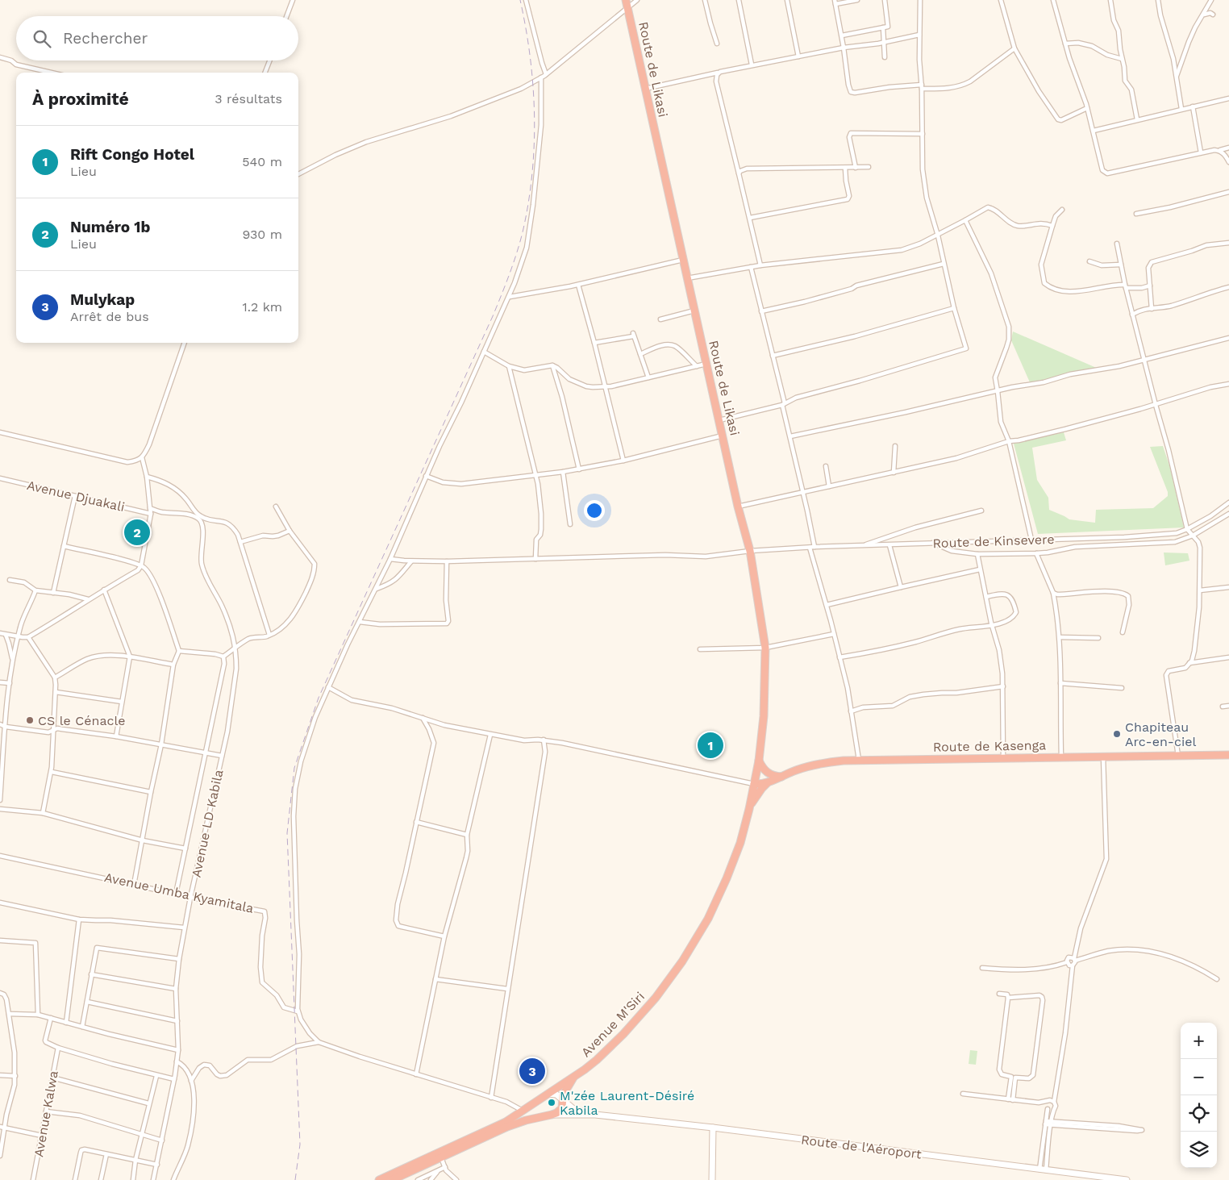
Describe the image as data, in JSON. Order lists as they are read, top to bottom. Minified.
{"streets":{"highway":["Route de Likasi","Route de Kasenga","Avenue M'Siri"],"main road":["Route de l'Aéroport"],"street":["Avenue Djuakali","Route de Kinsevere","Avenue LD Kabila","Avenue Umba Kyamitala","Avenue Kalwa"]},"crossings":[["Route de Likasi","Route de Kinsevere"],["Route de Likasi","Route de Kasenga"],["Route de Likasi","Avenue M'Siri"],["Route de Kasenga","Avenue M'Siri"],["Avenue LD Kabila","Avenue Umba Kyamitala"],["Avenue M'Siri","Route de l'Aéroport"]],"places":["CS le Cénacle","Chapiteau Arc-en-ciel","M'zée Laurent-Désiré Kabila"],"page":{"search":"Rechercher","heading":["À proximité","3 résultats"],"list":[{"mark":"1","name":"Rift Congo Hotel","note":"Lieu","value":"540 m"},{"mark":"2","name":"Numéro 1b","note":"Lieu","value":"930 m"},{"mark":"3","name":"Mulykap","note":"Arrêt de bus","value":"1.2 km"}],"pins":["2","1","3"],"map_buttons":["+","−"]}}
